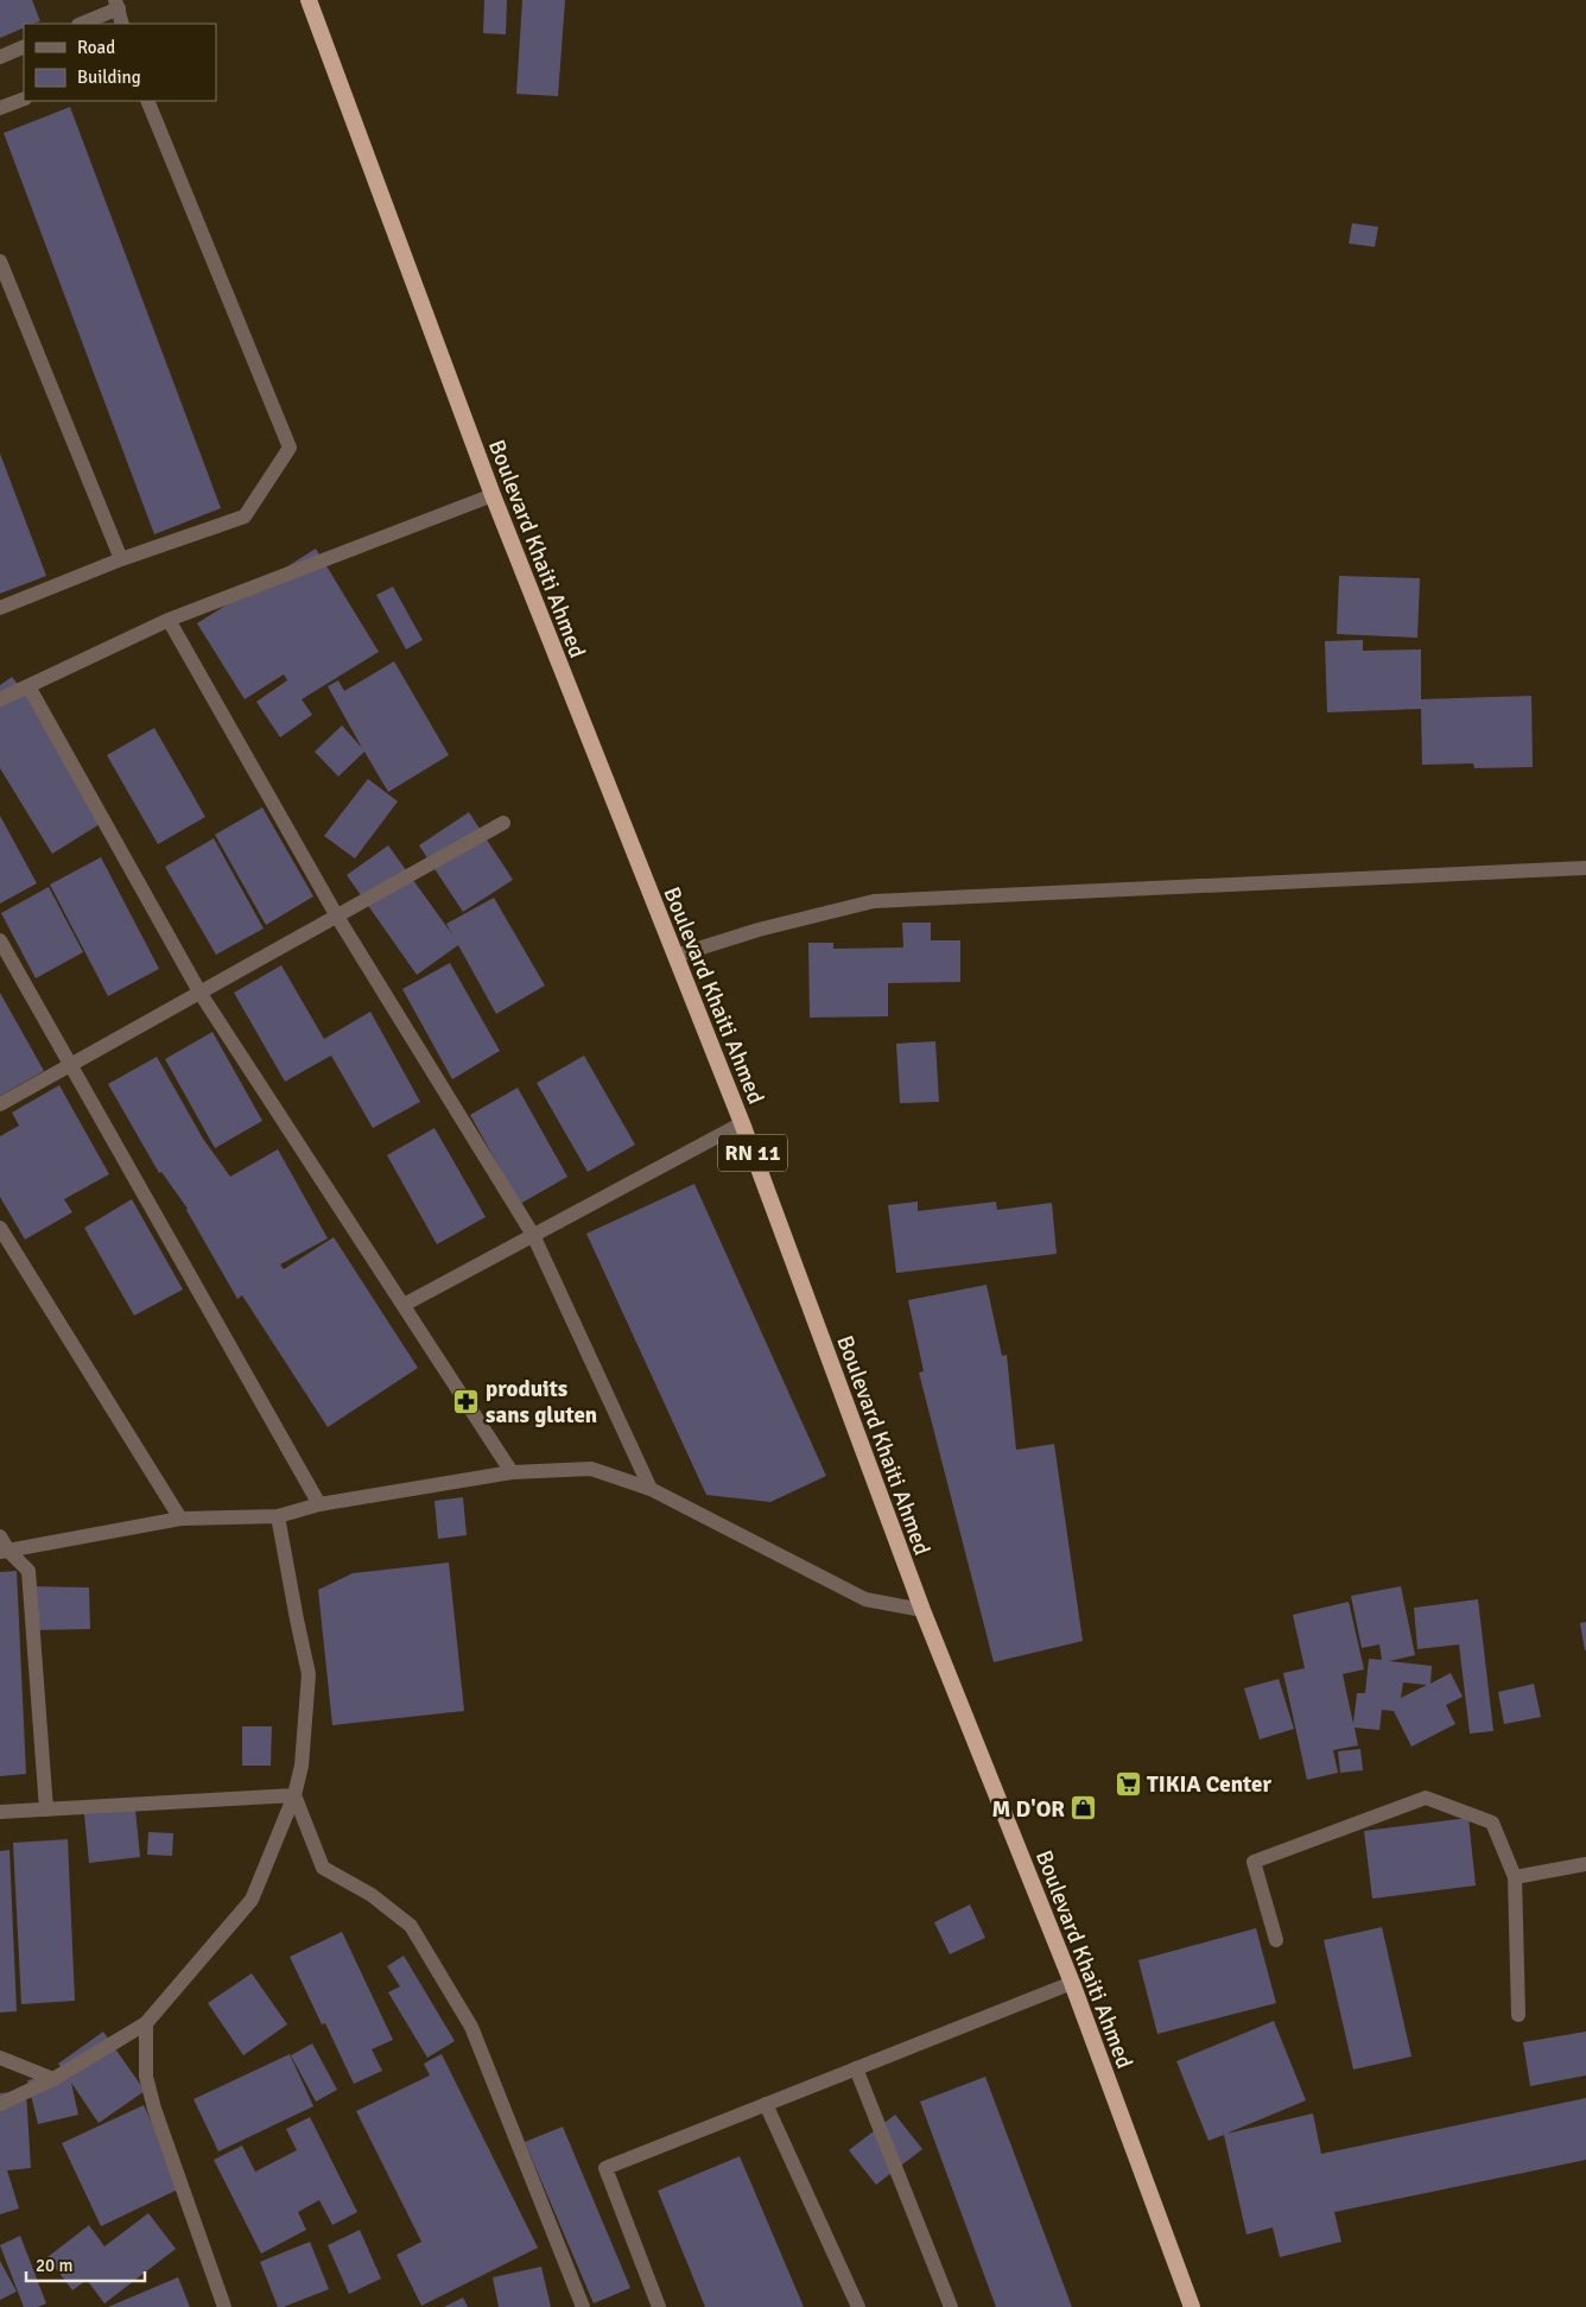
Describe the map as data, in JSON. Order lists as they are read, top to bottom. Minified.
{"streets":{"highway":["Boulevard Khaiti Ahmed","RN 11"]},"places":{"pharmacy":["produits sans gluten"],"supermarket":["TIKIA Center"],"shop":["M D'OR"]},"legend":["Road","Building"],"scale_bar":"20 m"}
